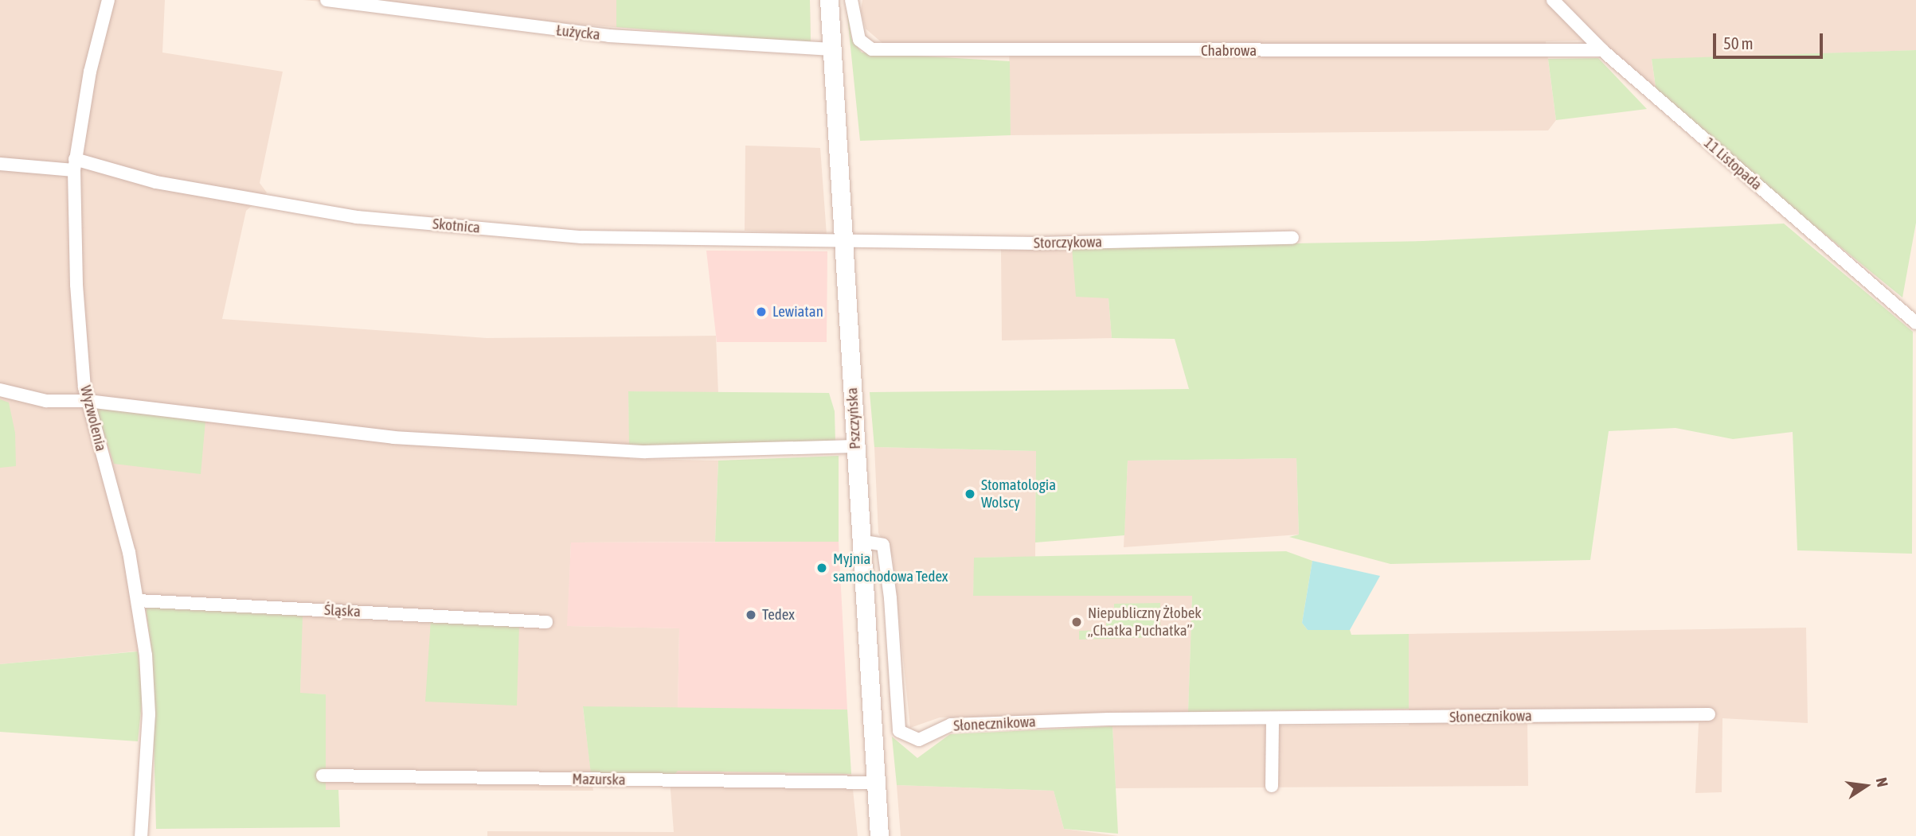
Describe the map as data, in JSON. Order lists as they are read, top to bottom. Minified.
{"streets":{"main road":["Pszczyńska"],"street":["Łużycka","Chabrowa","11 Listopada","Skotnica","Storczykowa","Wyzwolenia","Śląska","Słonecznikowa","Mazurska"]},"crossings":[["Łużycka","Pszczyńska"],["Chabrowa","11 Listopada"],["Skotnica","Storczykowa"],["Skotnica","Wyzwolenia"],["Skotnica","Pszczyńska"],["Storczykowa","Pszczyńska"],["Wyzwolenia","Śląska"],["Pszczyńska","Słonecznikowa"],["Pszczyńska","Mazurska"]],"places":["Lewiatan","Stomatologia Wolscy","Myjnia samochodowa Tedex","Tedex","Niepubliczny Żłobek „Chatka Puchatka”"],"scale_bar":"50 m","north":"right"}
